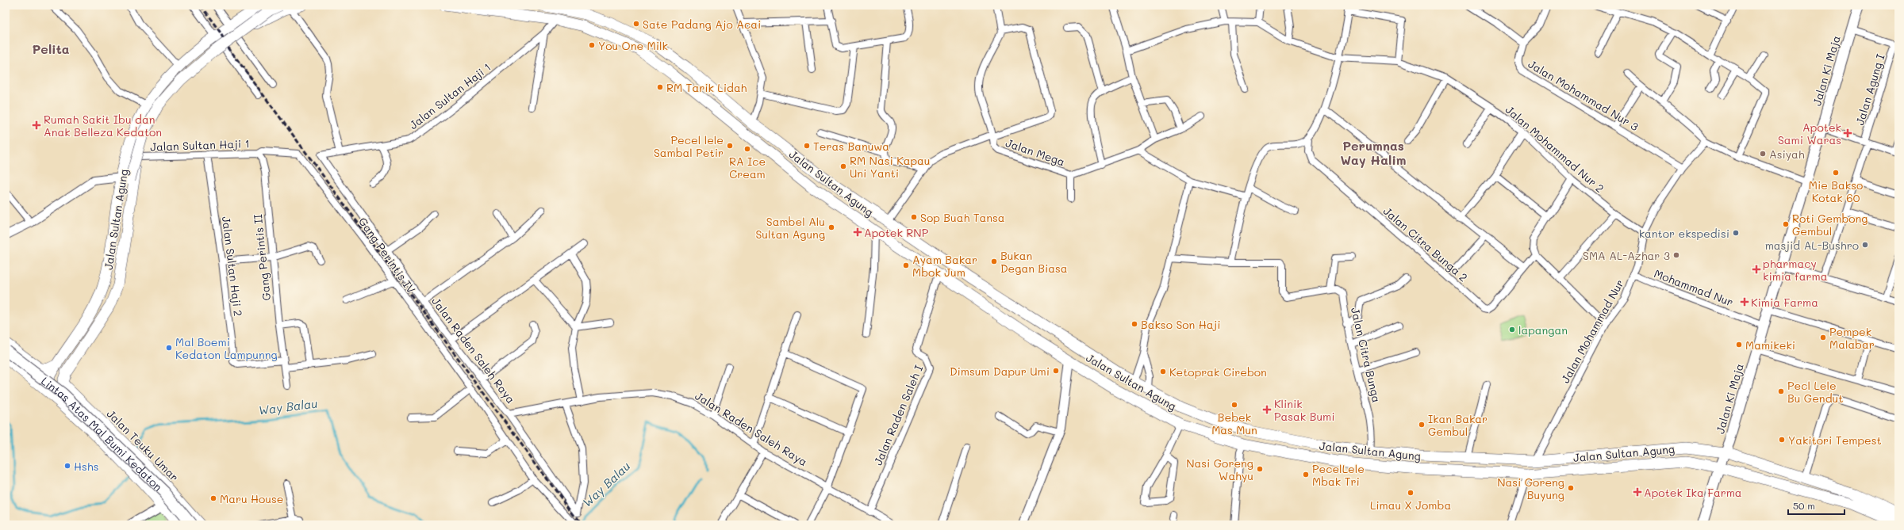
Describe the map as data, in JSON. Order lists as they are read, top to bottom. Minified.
{"streets":{"highway":["Lintas Atas Mal Bumi Kedaton"],"main road":["Jalan Ki Maja","Jalan Sultan Agung","Jalan Teuku Umar"],"street":["Jalan Agung I","Jalan Mohammad Nur 3","Jalan Sultan Haji 1","Jalan Mohammad Nur 2","Jalan Mega","Jalan Citra Bunga 2","Gang Perintis IV","Gang Perintis II","Jalan Sultan Haji 2","Mohammad Nur","Jalan Mohammad Nur","Jalan Raden Saleh Raya","Jalan Citra Bunga","Jalan Raden Saleh I"]},"crossings":[["Jalan Ki Maja","Jalan Sultan Agung"],["Jalan Ki Maja","Mohammad Nur"],["Jalan Mohammad Nur 3","Jalan Mohammad Nur"],["Jalan Sultan Haji 1","Jalan Sultan Agung"],["Jalan Sultan Haji 1","Gang Perintis IV"],["Jalan Sultan Haji 1","Gang Perintis II"],["Jalan Sultan Haji 1","Jalan Sultan Haji 2"],["Jalan Sultan Haji 1","Jalan Raden Saleh Raya"],["Jalan Mohammad Nur 2","Jalan Mohammad Nur"],["Jalan Sultan Agung","Jalan Mohammad Nur"],["Jalan Sultan Agung","Jalan Citra Bunga"],["Jalan Sultan Agung","Jalan Raden Saleh I"],["Jalan Sultan Agung","Jalan Teuku Umar"],["Gang Perintis II","Jalan Sultan Haji 2"],["Mohammad Nur","Jalan Mohammad Nur"],["Jalan Raden Saleh Raya","Jalan Raden Saleh I"]],"districts":["Pelita","Perumnas Way Halim"],"water":["Way Balau"],"places":{"other":["Sate Padang Ajo Acai","You One Milk","RM Tarik Lidah","Pecel lele Sambal Petir","Teras Banuwa","RA Ice Cream","Asiyah","RM Nasi Kapau Uni Yanti","Mie Bakso Kotak 60","Sop Buah Tansa","Roti Gembong Gembul","Sambel Alu Sultan Agung","kantor ekspedisi","masjid AL-Bushro","SMA AL-Azhar 3","Bukan Degan Biasa","Ayam Bakar Mbok Jum","Bakso Son Haji","lapangan","Pempek Malabar","Mamikeki","Mal Boemi Kedaton Lampunng","Dimsum Dapur Umi","Ketoprak Cirebon","Pecl Lele Bu Gendut","Bebek Mas Mun","Ikan Bakar Gembul","Yakitori Tempest","Hshs","Nasi Goreng Wahyu","PecelLele Mbak Tri","Nasi Goreng Buyung","Limau X Jomba","Maru House"],"health":["Rumah Sakit Ibu dan Anak Belleza Kedaton","Apotek Sami Waras","Apotek RNP","pharmacy kimia farma","Kimia Farma","Klinik Pasak Bumi","Apotek Ika Farma"]},"scale_bar":"50 m"}
